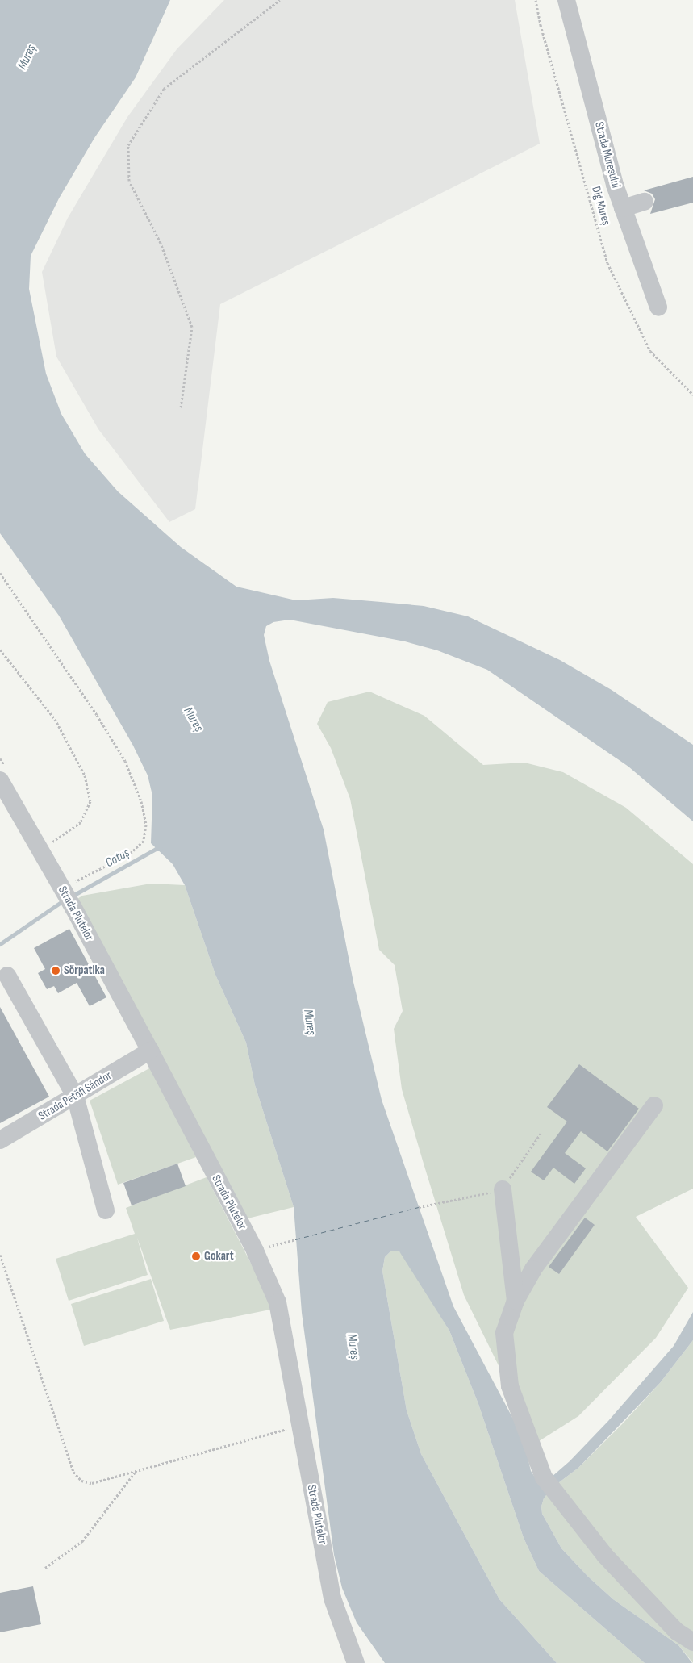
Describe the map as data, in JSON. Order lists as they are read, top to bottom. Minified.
{"streets":{"street":["Strada Mureșului","Strada Plutelor","Strada Petöfi Sándor"],"path":["Dig Mureș"]},"crossings":[["Strada Plutelor","Strada Petöfi Sándor"]],"water":["Mureș","Cotuș"],"places":["Sörpatika","Gokart"]}
